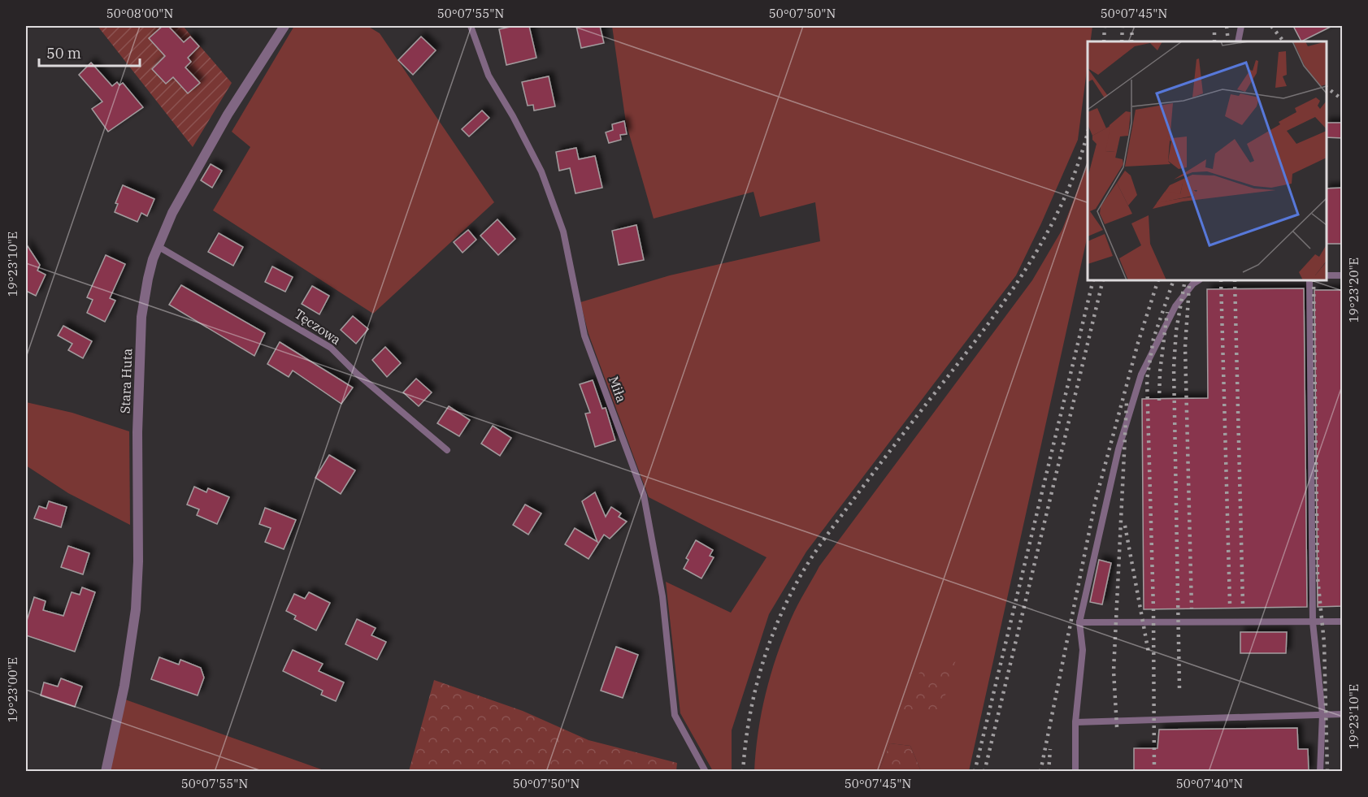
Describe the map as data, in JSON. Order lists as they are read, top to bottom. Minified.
{"streets":{"street":["Stara Huta"],"lane":["Tęczowa","Miła"]},"crossings":[["Tęczowa","Stara Huta"]],"scale_bar":"50 m","coordinates":["50°08'00\"N","50°07'55\"N","50°07'50\"N","50°07'45\"N","19°23'10\"E","19°23'20\"E","19°23'00\"E","50°07'40\"N"]}
